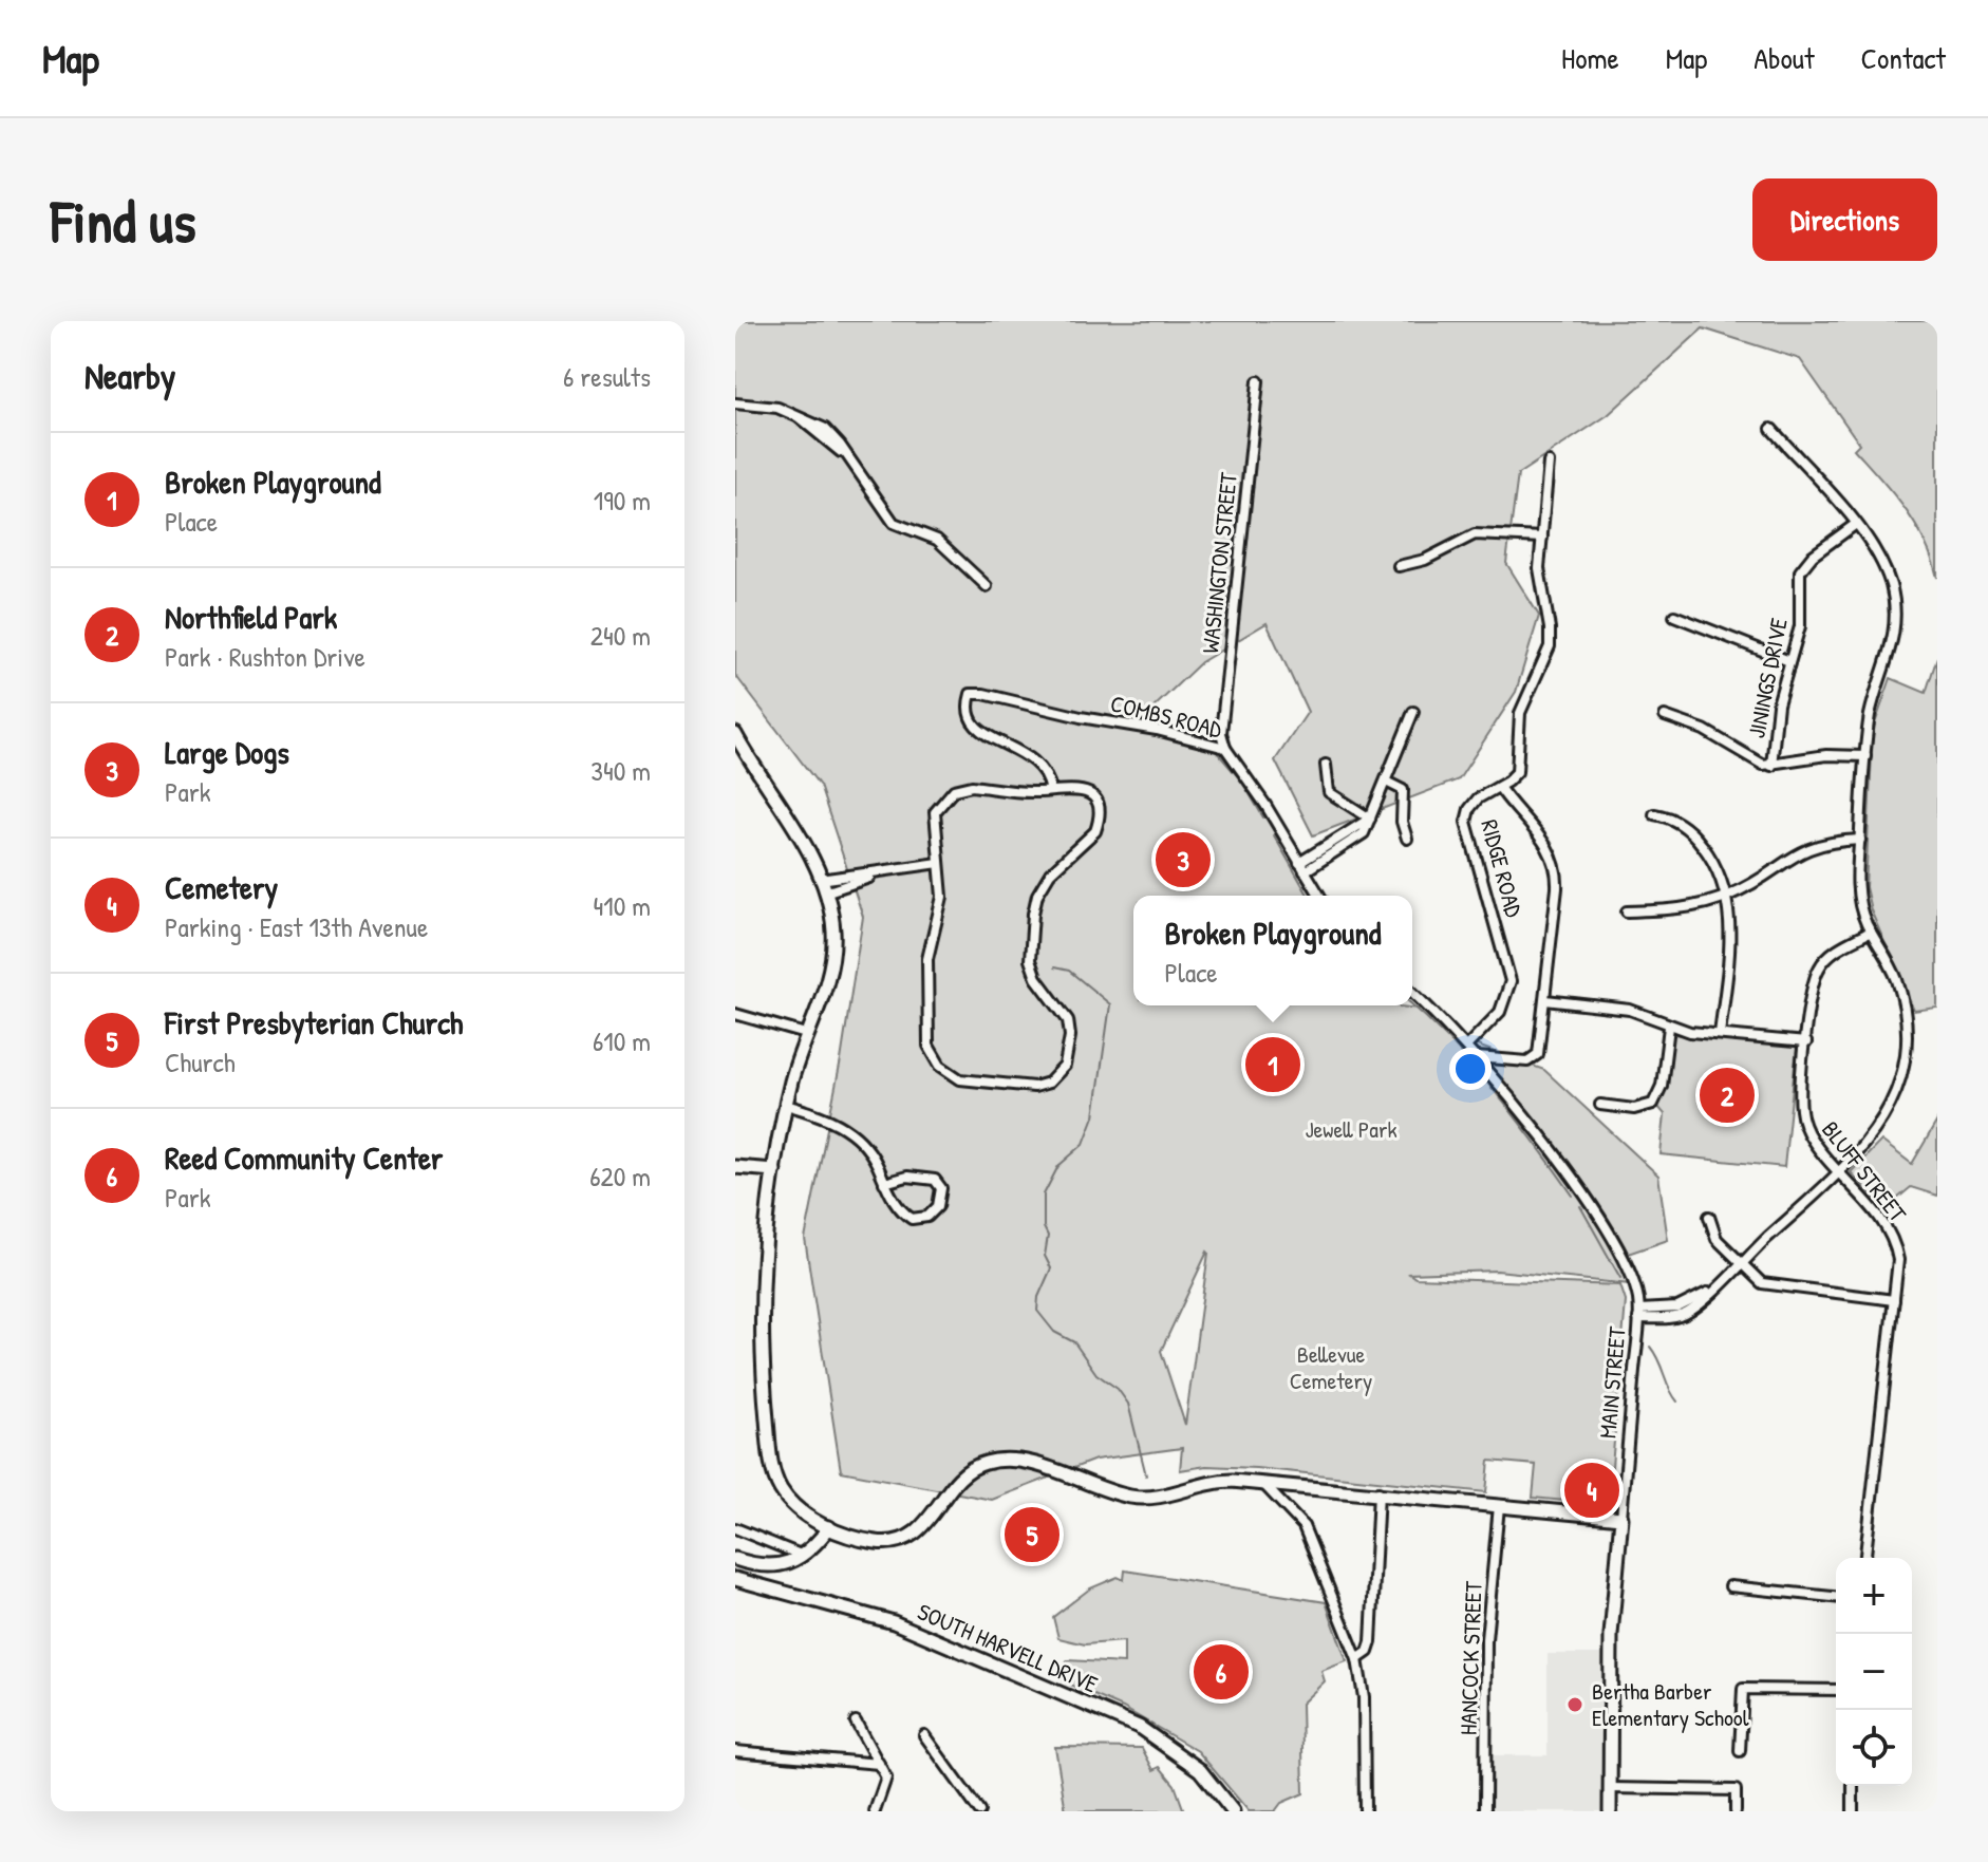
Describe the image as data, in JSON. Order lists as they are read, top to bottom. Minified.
{"streets":{"street":["WASHINGTON STREET","JININGS DRIVE","COMBS ROAD","RIDGE ROAD","BLUFF STREET","MAIN STREET","SOUTH HARVELL DRIVE","HANCOCK STREET"]},"crossings":[["WASHINGTON STREET","COMBS ROAD"]],"parks":["Jewell Park","Bellevue Cemetery"],"places":["Bertha Barber Elementary School"],"page":{"header":"Map","nav":["Home","Map","About","Contact"],"buttons":"Directions","title":"Find us","heading":["Nearby","6 results"],"list":[{"mark":"1","name":"Broken Playground","note":"Place","value":"190 m"},{"mark":"2","name":"Northfield Park","note":"Park · Rushton Drive","value":"240 m"},{"mark":"3","name":"Large Dogs","note":"Park","value":"340 m"},{"mark":"4","name":"Cemetery","note":"Parking · East 13th Avenue","value":"410 m"},{"mark":"5","name":"First Presbyterian Church","note":"Church","value":"610 m"},{"mark":"6","name":"Reed Community Center","note":"Park","value":"620 m"}],"pins":["3","1","2","4","5","6"],"popup":["Broken Playground","Place"],"map_buttons":["+","−"]}}
